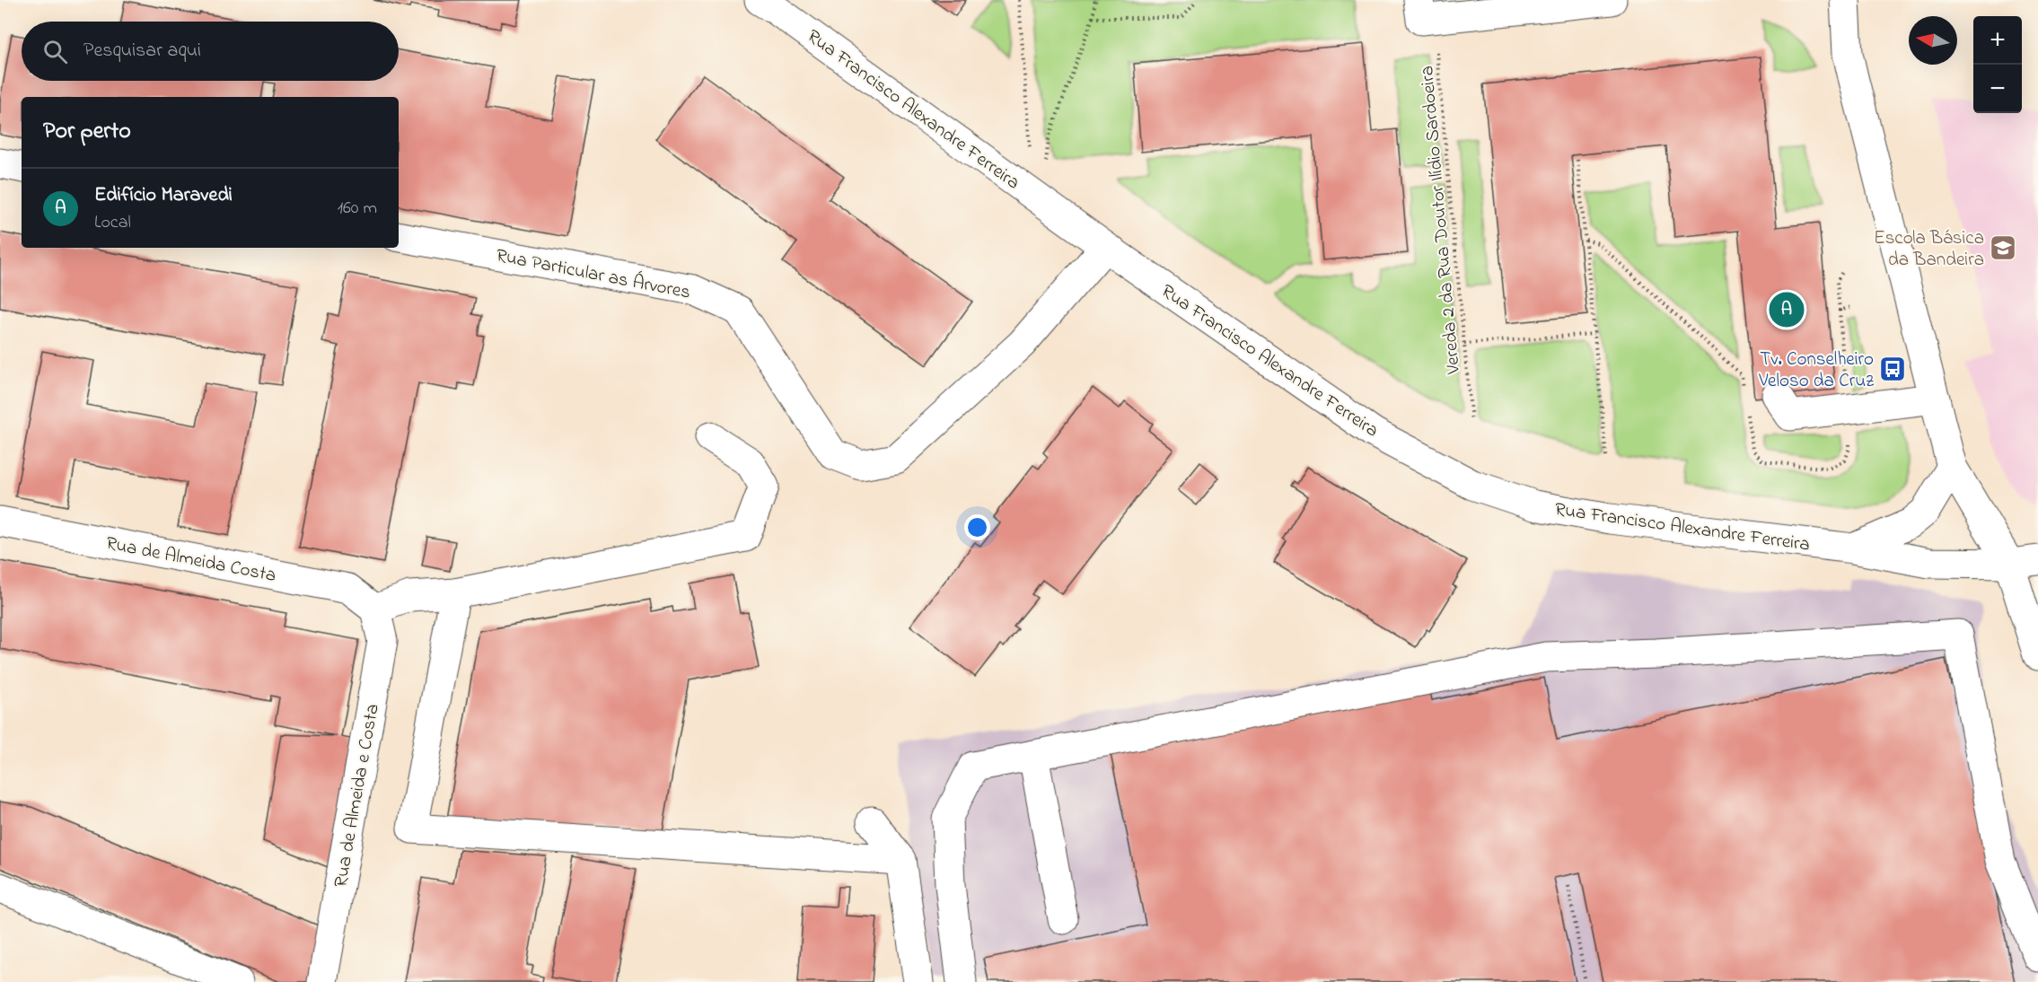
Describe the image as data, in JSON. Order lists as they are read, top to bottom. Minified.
{"streets":{"street":["Rua Francisco Alexandre Ferreira","Rua Particular as Árvores","Rua de Almeida Costa","Rua de Almeida e Costa"],"path":["Vereda 2 da Rua Doutor Ilídio Sardoeira"]},"crossings":[["Rua Francisco Alexandre Ferreira","Rua Particular as Árvores"],["Rua de Almeida Costa","Rua de Almeida e Costa"]],"places":{"school or university":["Escola Básica da Bandeira"],"bus stop":["Tv. Conselheiro Veloso da Cruz"]},"north":"left","page":{"map_buttons":["+","−"],"search":"Pesquisar aqui","heading":"Por perto","list":[{"mark":"A","name":"Edifício Maravedi","note":"Local","value":"160 m"}],"pins":"A"}}
